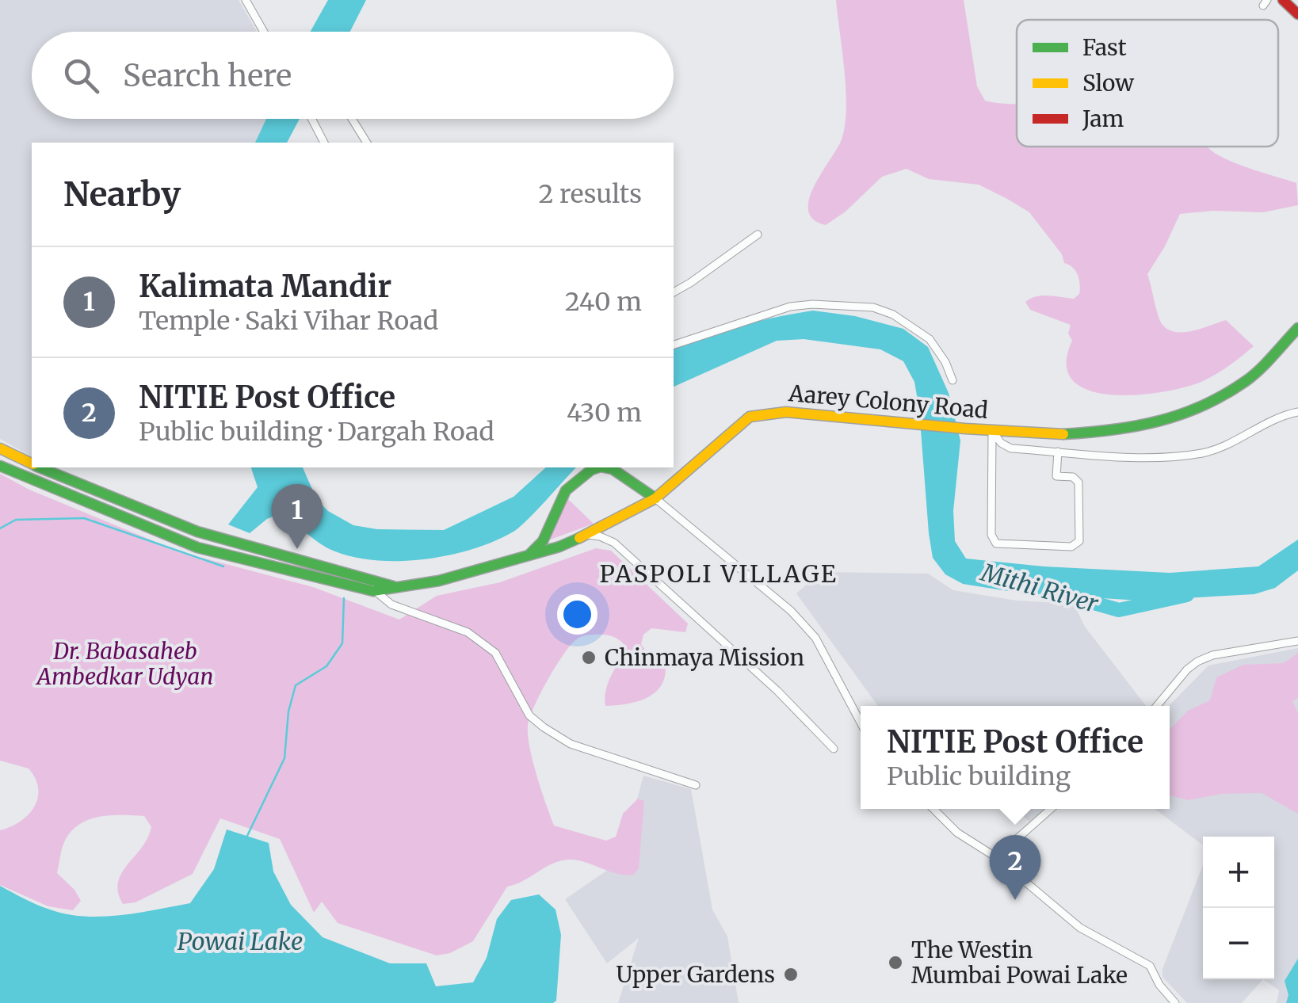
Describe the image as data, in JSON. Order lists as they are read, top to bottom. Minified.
{"streets":{"main road":["Aarey Colony Road"]},"districts":["PASPOLI VILLAGE"],"water":["Mithi River","Powai Lake"],"parks":["Dr. Babasaheb Ambedkar Udyan"],"places":["Chinmaya Mission","The Westin Mumbai Powai Lake","Upper Gardens"],"legend":["Fast","Slow","Jam"],"page":{"search":"Search here","heading":["Nearby","2 results"],"list":[{"mark":"1","name":"Kalimata Mandir","note":"Temple · Saki Vihar Road","value":"240 m"},{"mark":"2","name":"NITIE Post Office","note":"Public building · Dargah Road","value":"430 m"}],"pins":["1","2"],"popup":["NITIE Post Office","Public building"],"map_buttons":["+","−"]}}
